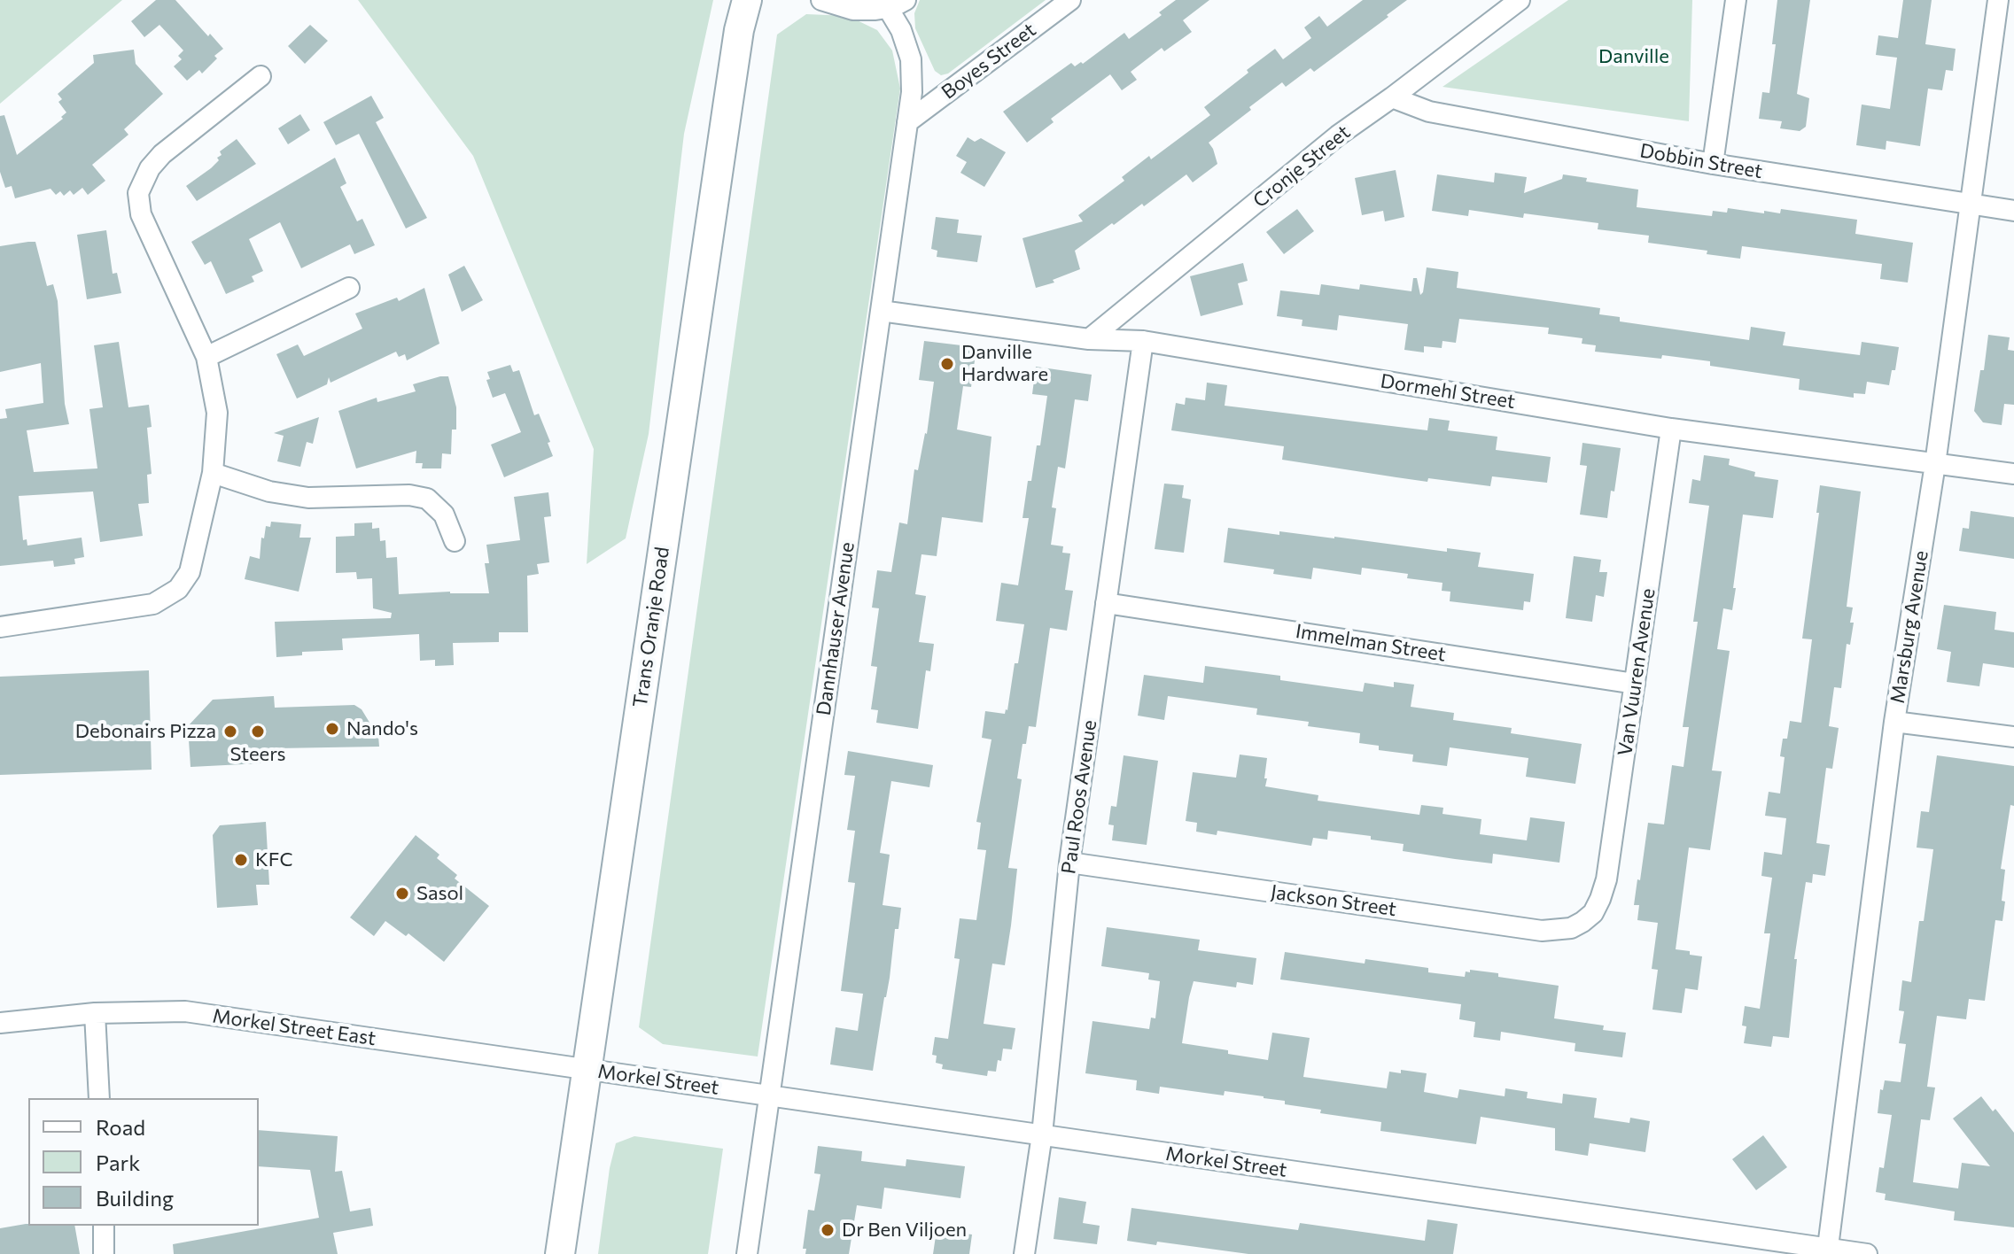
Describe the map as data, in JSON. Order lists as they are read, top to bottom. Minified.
{"streets":{"main road":["Trans Oranje Road"],"street":["Boyes Street","Dobbin Street","Cronje Street","Dormehl Street","Marsburg Avenue","Dannhauser Avenue","Immelman Street","Van Vuuren Avenue","Paul Roos Avenue","Jackson Street","Morkel Street East","Morkel Street"]},"crossings":[["Boyes Street","Dannhauser Avenue"],["Dobbin Street","Cronje Street"],["Dobbin Street","Marsburg Avenue"],["Cronje Street","Dormehl Street"],["Dormehl Street","Marsburg Avenue"],["Dormehl Street","Dannhauser Avenue"],["Dormehl Street","Van Vuuren Avenue"],["Dormehl Street","Paul Roos Avenue"],["Trans Oranje Road","Morkel Street East"],["Trans Oranje Road","Morkel Street"],["Marsburg Avenue","Morkel Street"],["Dannhauser Avenue","Morkel Street"],["Immelman Street","Van Vuuren Avenue"],["Immelman Street","Paul Roos Avenue"],["Van Vuuren Avenue","Jackson Street"],["Paul Roos Avenue","Jackson Street"],["Paul Roos Avenue","Morkel Street"],["Morkel Street East","Morkel Street"]],"parks":["Danville"],"places":["Danville Hardware","Nando's","Debonairs Pizza","Steers","KFC","Sasol","Dr Ben Viljoen"],"legend":["Road","Park","Building"]}
